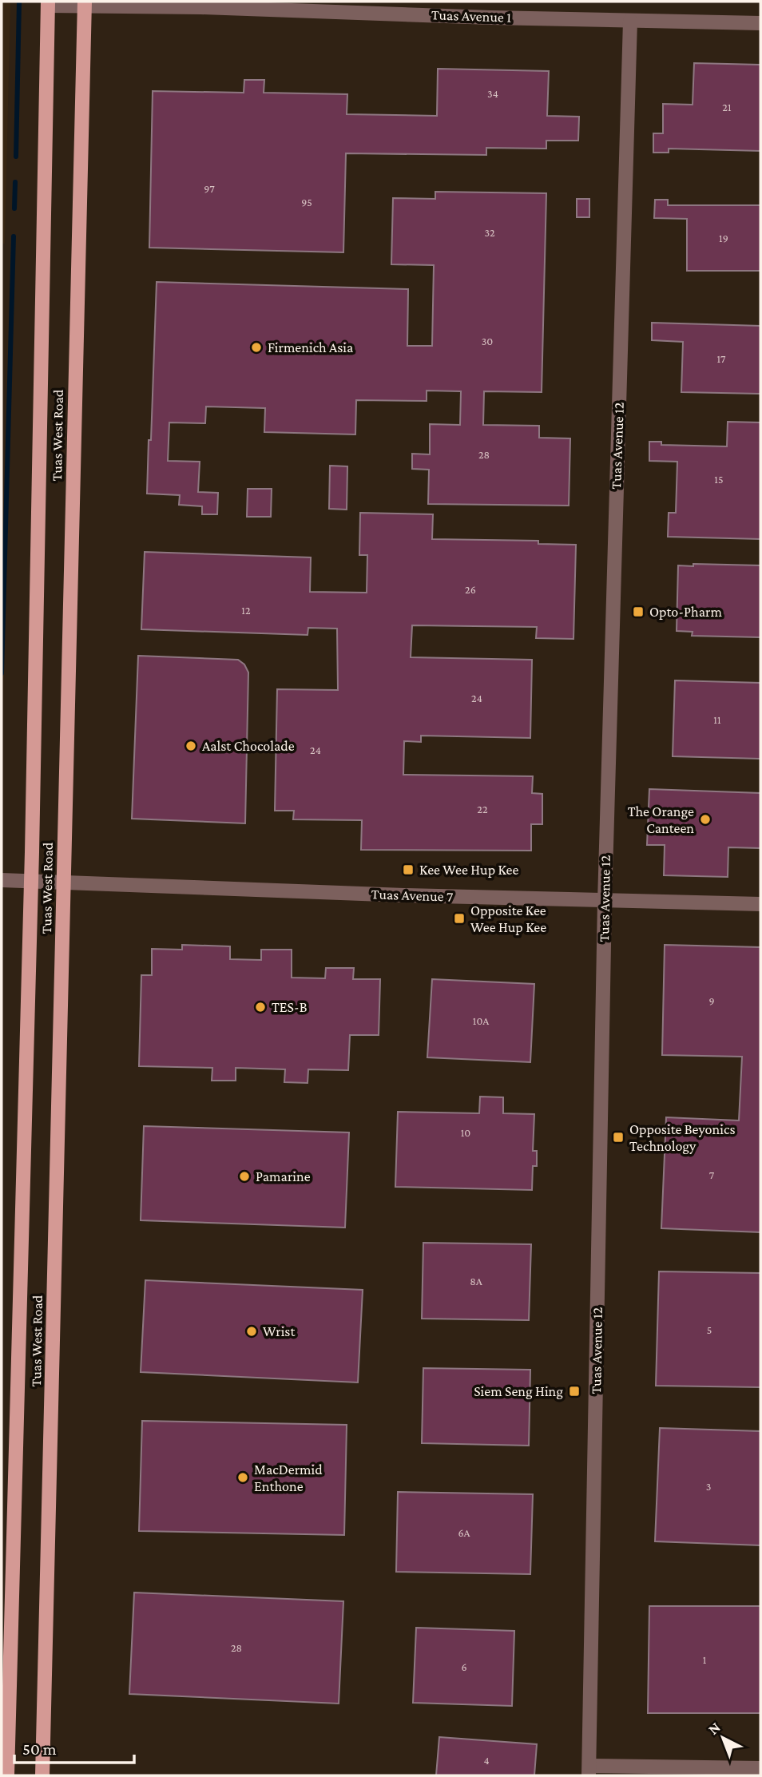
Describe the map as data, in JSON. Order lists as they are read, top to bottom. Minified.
{"streets":{"main road":["Tuas West Road"],"street":["Tuas Avenue 1","Tuas Avenue 12","Tuas Avenue 7"]},"crossings":[["Tuas Avenue 1","Tuas West Road"],["Tuas Avenue 1","Tuas Avenue 12"],["Tuas West Road","Tuas Avenue 7"],["Tuas Avenue 12","Tuas Avenue 7"]],"places":{"other":["Firmenich Asia","Aalst Chocolade","The Orange Canteen","TES-B","Pamarine","Wrist","MacDermid Enthone"],"transit":["Opto-Pharm","Kee Wee Hup Kee","Opposite Kee Wee Hup Kee","Opposite Beyonics Technology","Siem Seng Hing"]},"house_numbers":["34","21","97","95","32","19","30","17","28","15","26","12","24","11","24","22","9","10A","10","7","8A","5","3","6A","28","1","6","4"],"scale_bar":"50 m","north":"top left"}
